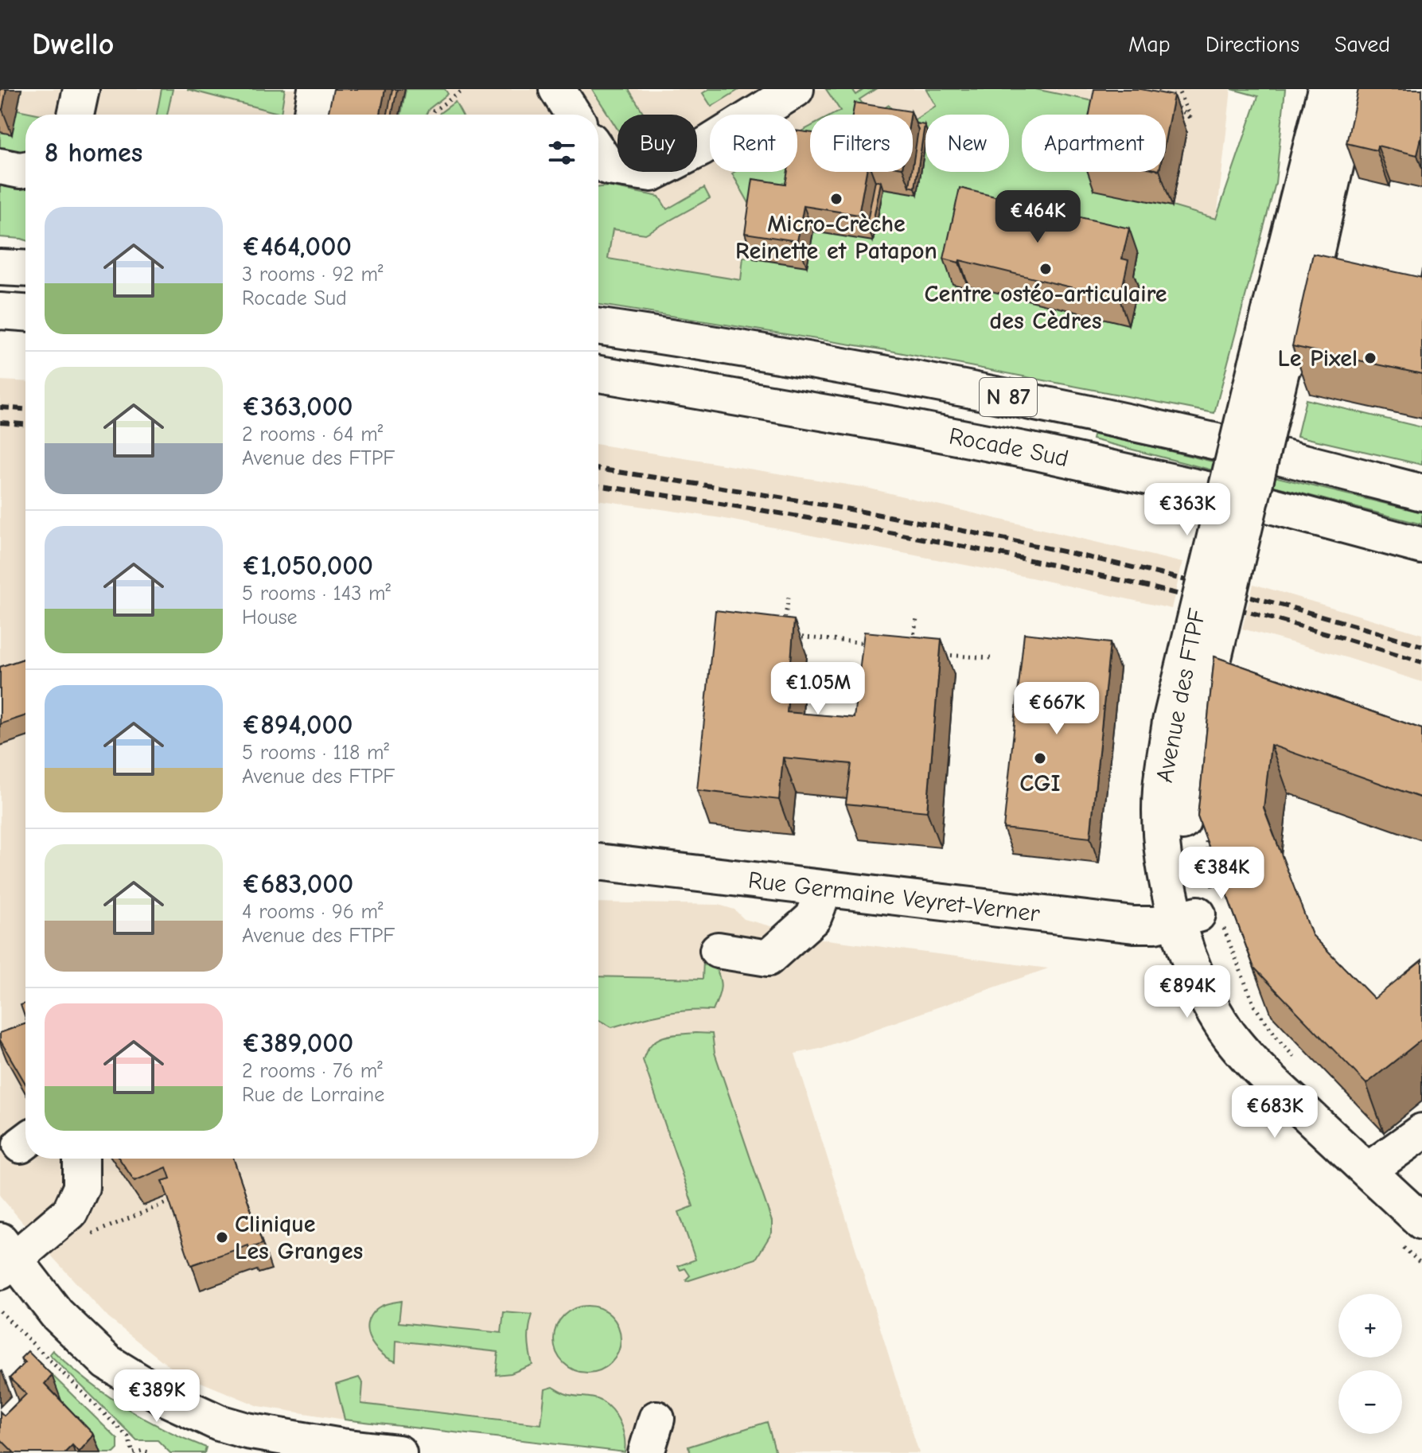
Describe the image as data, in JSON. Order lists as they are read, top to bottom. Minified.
{"streets":{"main road":["N 87","Rocade Sud","Avenue des FTPF","Rue Germaine Veyret-Verner"]},"crossings":[["Avenue des FTPF","Rue Germaine Veyret-Verner"]],"places":["Micro-Crèche Reinette et Patapon","Centre ostéo-articulaire des Cèdres","Le Pixel","CGI","Clinique Les Granges"],"page":{"header":"Dwello","nav":["Map","Directions","Saved"],"chip":["Buy","Rent","Filters","New","Apartment"],"heading":"8 homes","price":["€464K","€363K","€1.05M","€667K","€384K","€894K","€683K","€389K"],"list":[{"name":"€464,000","note":"3 rooms · 92 m² · Rocade Sud"},{"name":"€363,000","note":"2 rooms · 64 m² · Avenue des FTPF"},{"name":"€1,050,000","note":"5 rooms · 143 m² · House"},{"name":"€894,000","note":"5 rooms · 118 m² · Avenue des FTPF"},{"name":"€683,000","note":"4 rooms · 96 m² · Avenue des FTPF"},{"name":"€389,000","note":"2 rooms · 76 m² · Rue de Lorraine"}],"map_buttons":["+","−"]}}
